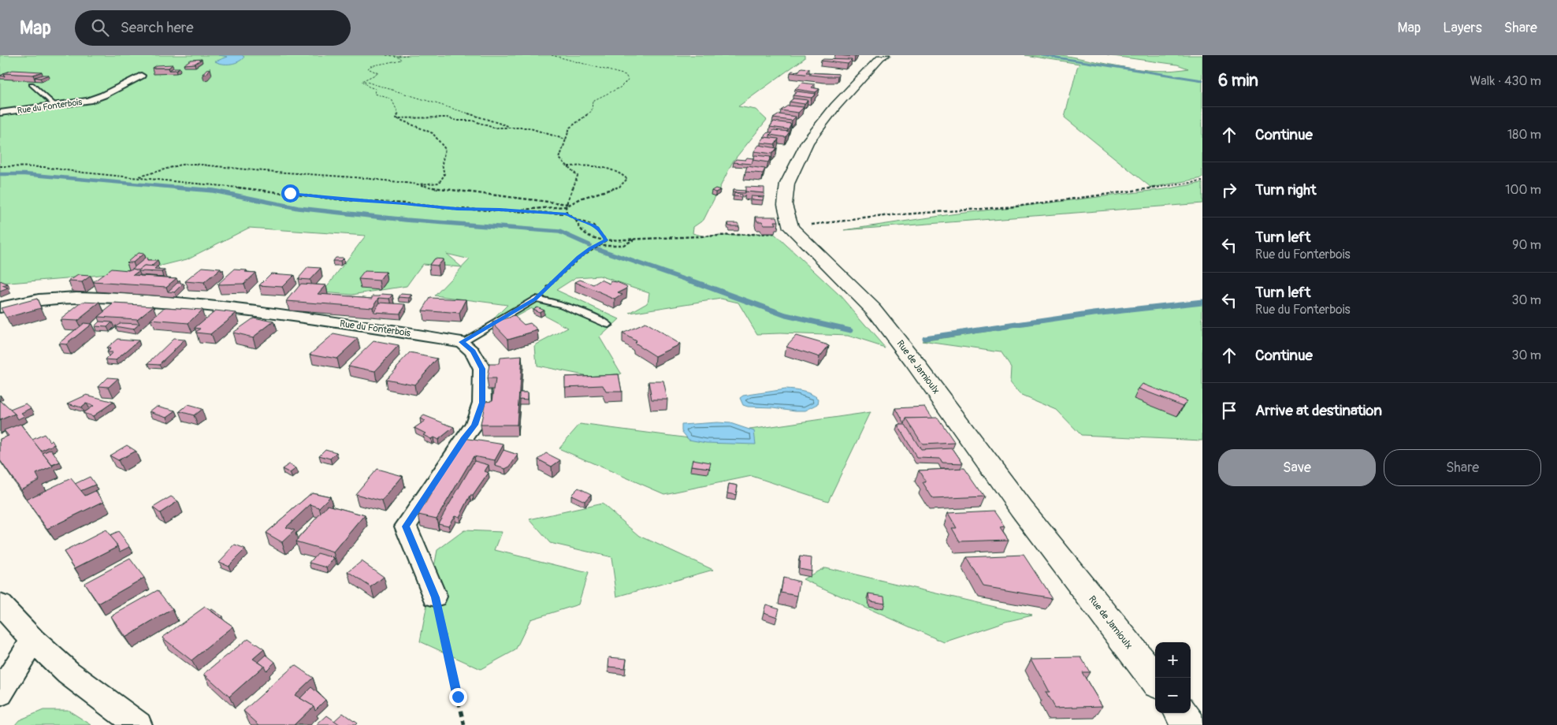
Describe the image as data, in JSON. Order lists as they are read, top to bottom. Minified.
{"streets":{"street":["Rue du Fonterbois","Rue de Jamioulx"]},"page":{"header":"Map","search":"Search here","nav":["Map","Layers","Share"],"heading":["6 min","Walk · 430 m"],"list":[["Continue","180 m"],["Turn right","100 m"],["Turn left","Rue du Fonterbois","90 m"],["Turn left","Rue du Fonterbois","30 m"],["Continue","30 m"],"Arrive at destination"],"buttons":["Save","Share"],"map_buttons":["+","−"]}}
